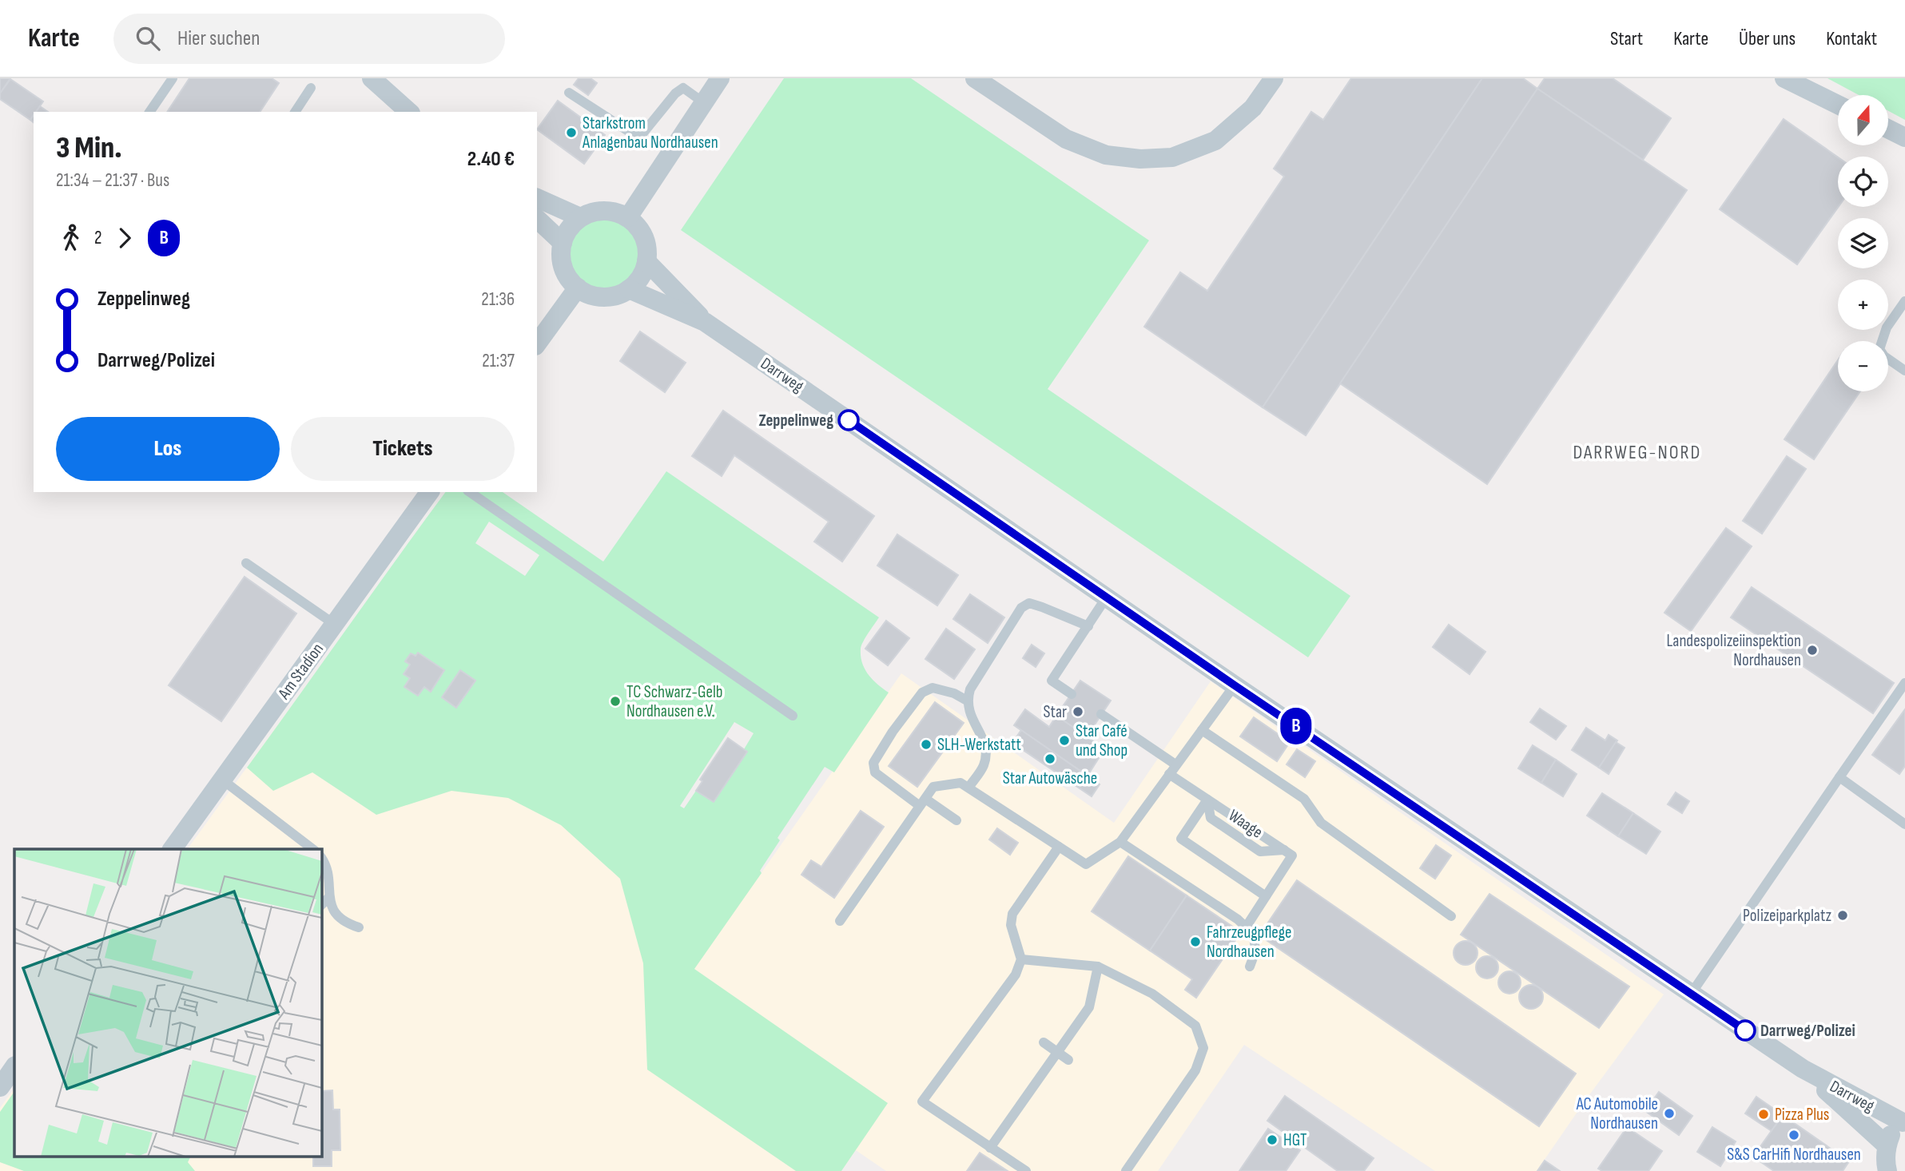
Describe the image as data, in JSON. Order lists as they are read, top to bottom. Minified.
{"streets":{"street":["Darrweg","Am Stadion"]},"districts":["DARRWEG-NORD"],"places":["Starkstrom Anlagenbau Nordhausen","Zeppelinweg","Landespolizeiinspektion Nordhausen","TC Schwarz-Gelb Nordhausen e.V.","Star","Star Café und Shop","SLH-Werkstatt","Star Autowäsche","Polizeiparkplatz","Fahrzeugpflege Nordhausen","Darrweg/Polizei","AC Automobile Nordhausen","Pizza Plus","S&S CarHifi Nordhausen","HGT"],"lines":["bus line B"],"north":"top","page":{"header":"Karte","search":"Hier suchen","nav":["Start","Karte","Über uns","Kontakt"],"on_map":"B","map_buttons":["+","−"],"heading":["3 Min.","21:34 – 21:37 · Bus","2.40 €"],"legs":["2","B"],"list":[{"name":"Zeppelinweg","value":"21:36"},{"name":"Darrweg/Polizei","value":"21:37"}],"buttons":["Los","Tickets"]}}
